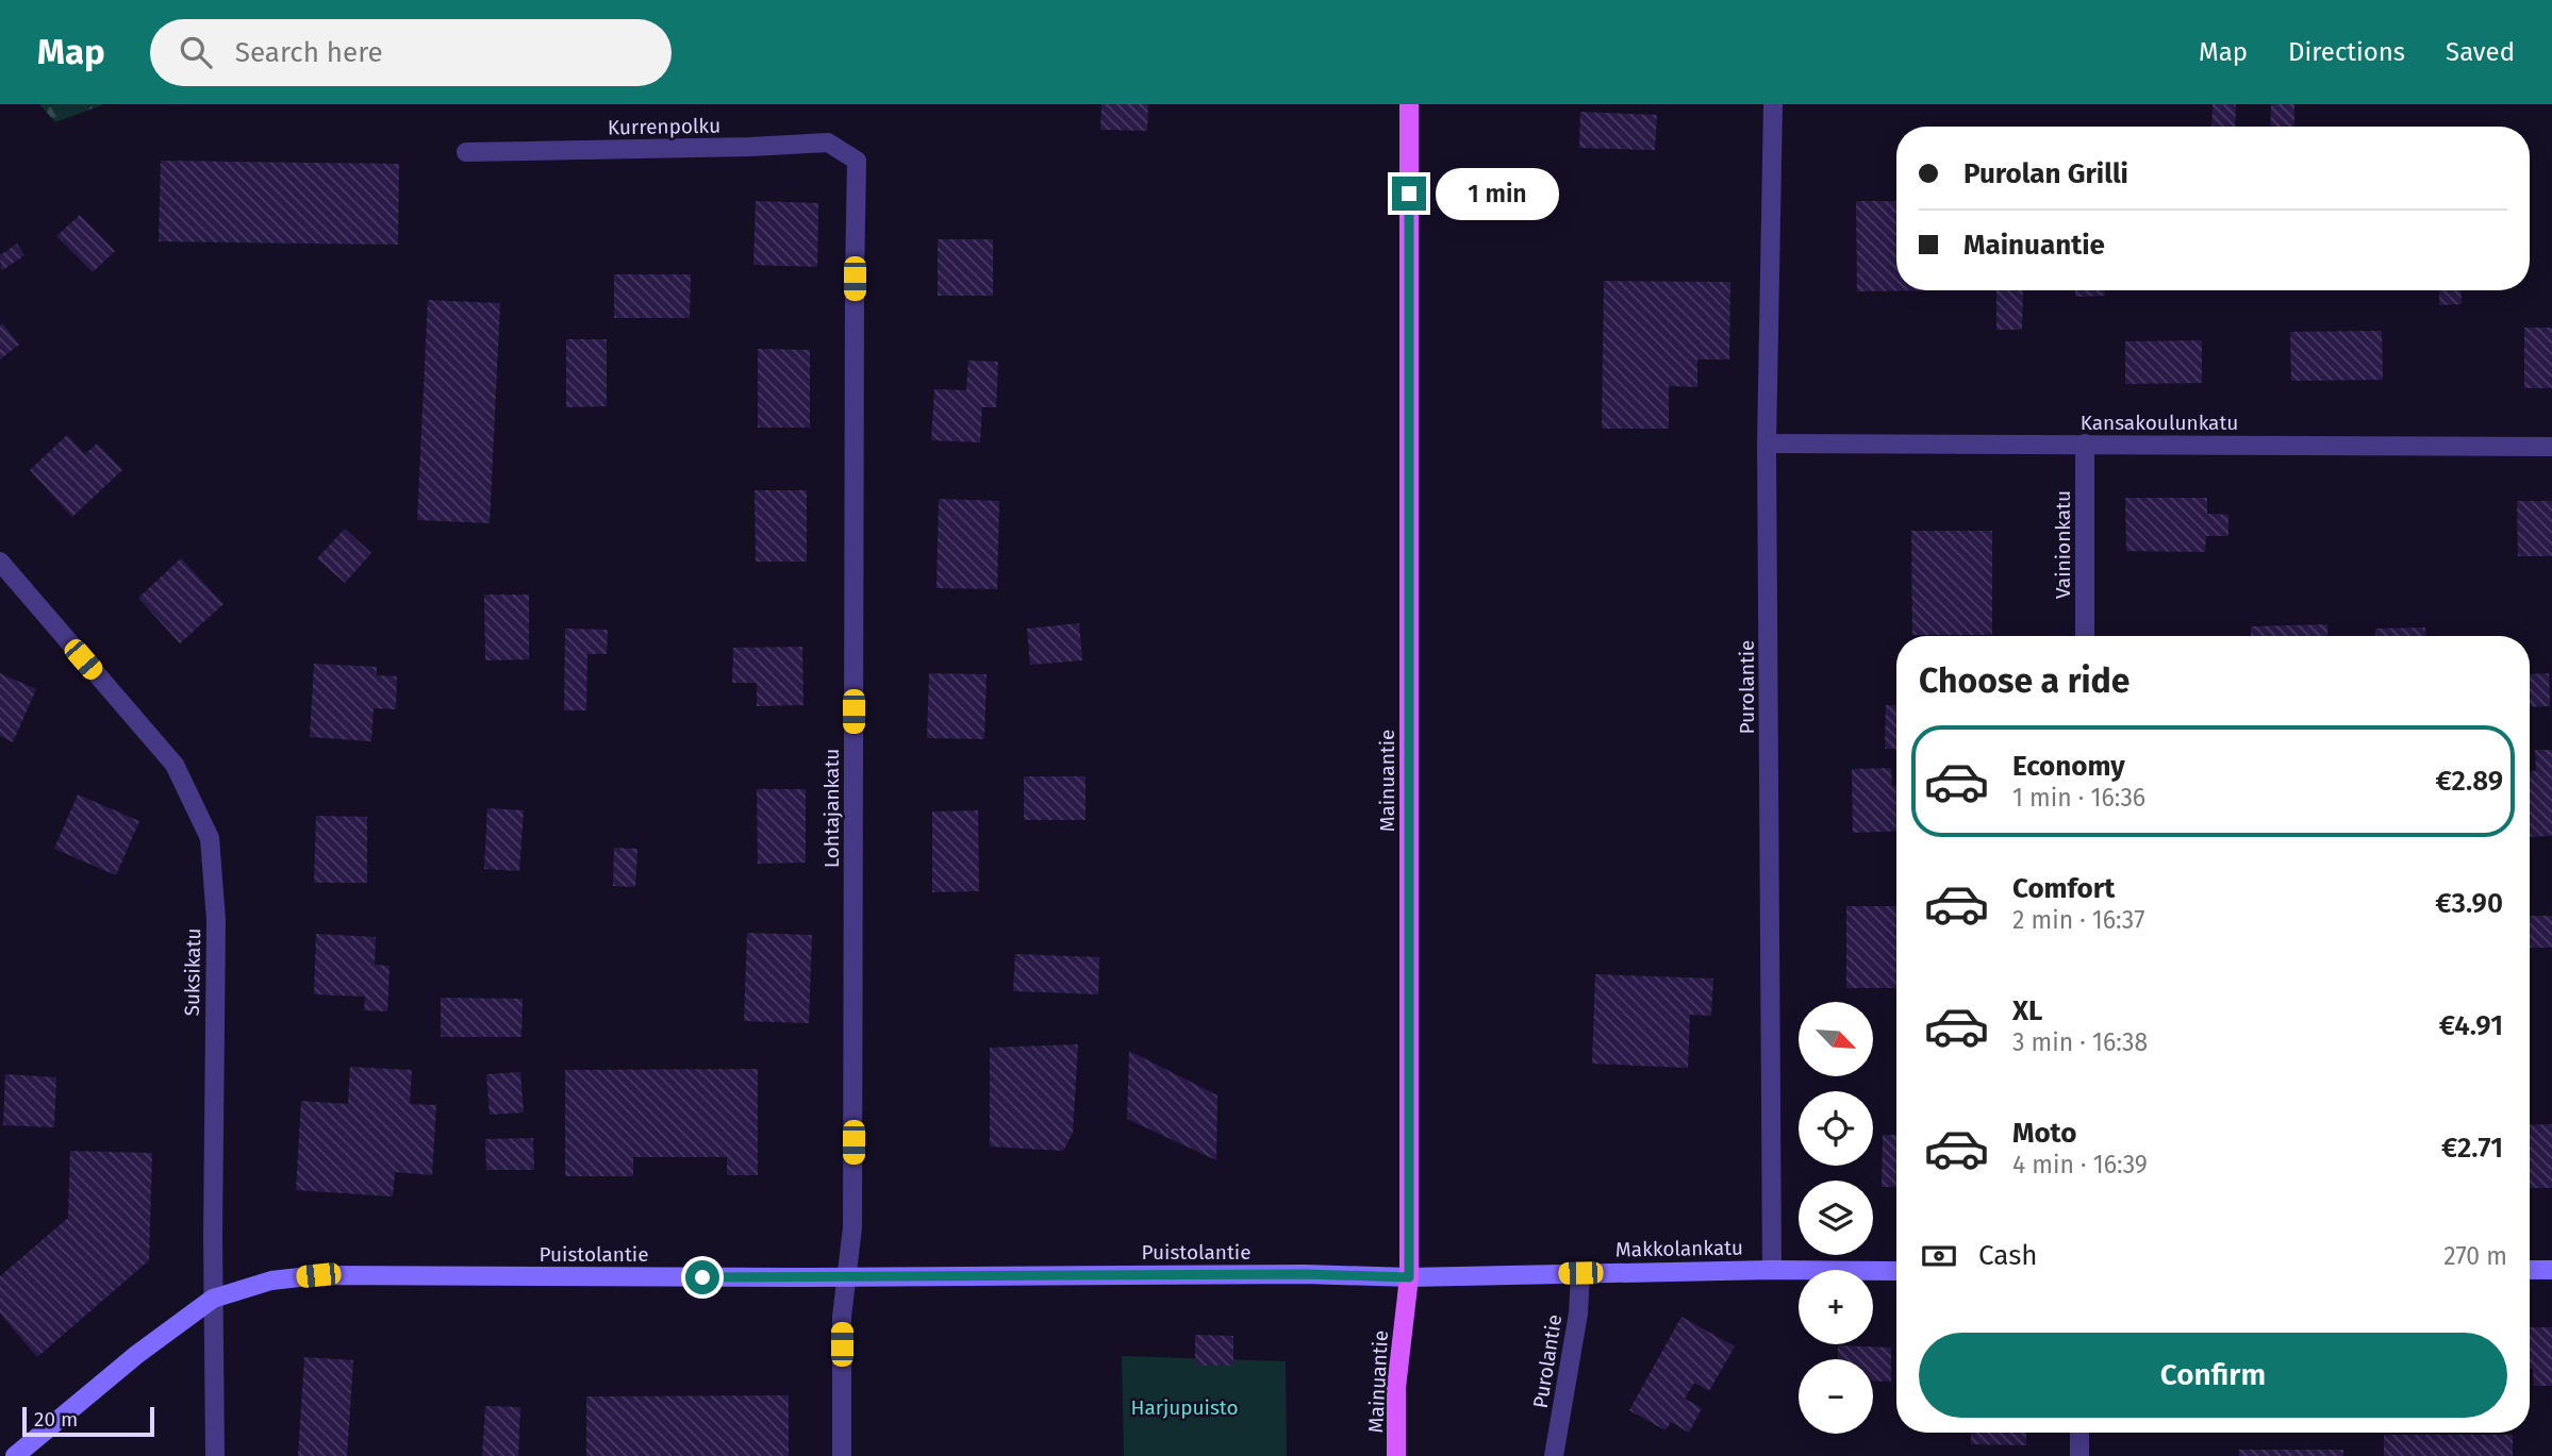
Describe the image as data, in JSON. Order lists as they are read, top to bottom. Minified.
{"streets":{"main road":["Mainuantie"],"street":["Kurrenpolku","Kansakoulunkatu","Vainionkatu","Purolantie","Lohtajankatu","Suksikatu","Makkolankatu","Puistolantie"]},"crossings":[["Kurrenpolku","Lohtajankatu"],["Kansakoulunkatu","Vainionkatu"],["Kansakoulunkatu","Purolantie"],["Purolantie","Makkolankatu"],["Mainuantie","Makkolankatu"],["Mainuantie","Puistolantie"],["Lohtajankatu","Puistolantie"],["Suksikatu","Puistolantie"],["Makkolankatu","Puistolantie"]],"parks":["Harjupuisto"],"scale_bar":"20 m","north":"bottom right","page":{"header":"Map","search":"Search here","nav":["Map","Directions","Saved"],"banner":["Purolan Grilli","Mainuantie"],"bubble":"1 min","heading":"Choose a ride","list":[{"name":"Economy","note":"1 min · 16:36","value":"€2.89"},{"name":"Comfort","note":"2 min · 16:37","value":"€3.90"},{"name":"XL","note":"3 min · 16:38","value":"€4.91"},{"name":"Moto","note":"4 min · 16:39","value":"€2.71"}],"map_buttons":["+","−"],"pay":["Cash","270 m"],"buttons":"Confirm","scale":"20 m"}}
